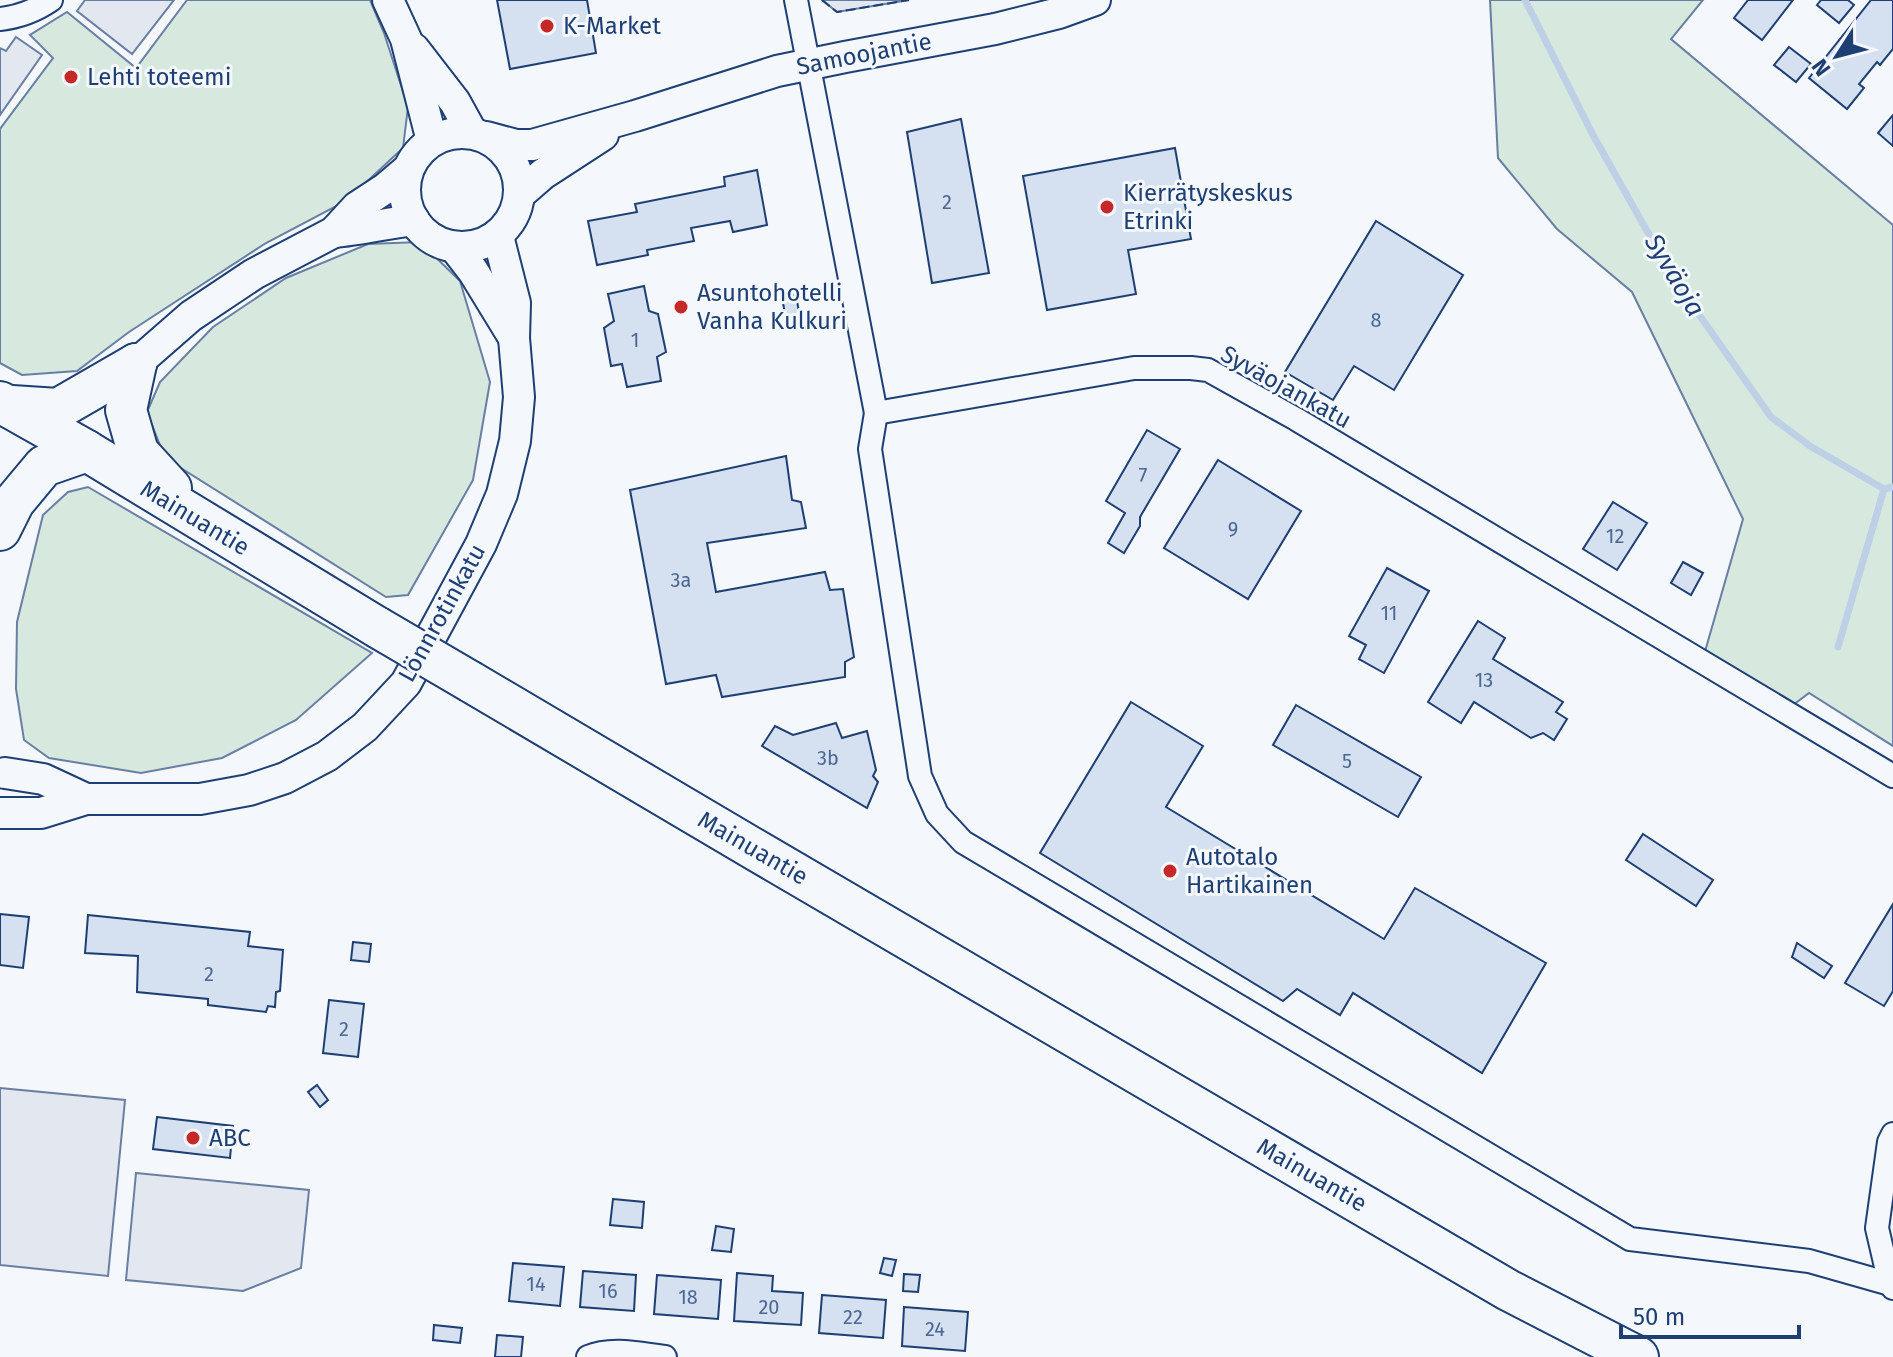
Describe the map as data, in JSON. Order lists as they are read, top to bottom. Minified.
{"streets":{"highway":["Mainuantie"],"street":["Samoojantie","Syväojankatu","Lönnrotinkatu"]},"crossings":[["Samoojantie","Lönnrotinkatu"]],"water":["Syväoja"],"places":["K-Market","Lehti toteemi","Kierrätyskeskus Etrinki","Asuntohotelli Vanha Kulkuri","Autotalo Hartikainen","ABC"],"house_numbers":["2","8","1","7","9","12","3a","11","13","3b","5","2","2","14","16","18","20","22","24"],"scale_bar":"50 m","north":"bottom left"}
